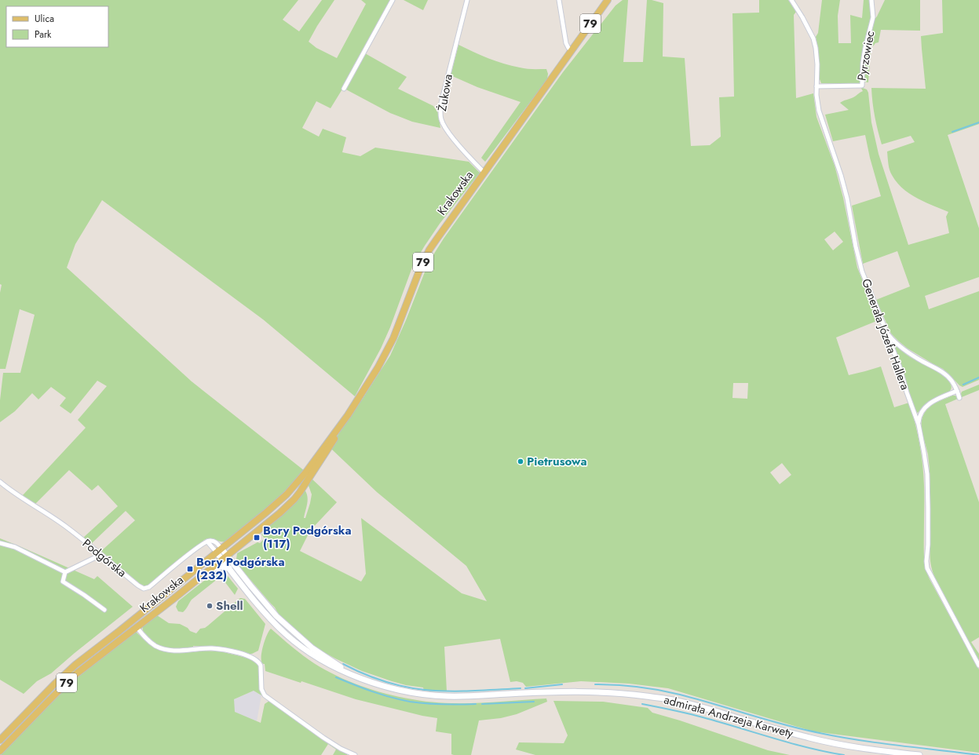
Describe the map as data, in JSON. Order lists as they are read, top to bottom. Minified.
{"streets":{"main road":["79","Krakowska","admirała Andrzeja Karwety"],"street":["Pyrzowiec","Żukowa","Generała Józefa Hallera","Podgórska"]},"crossings":[["Pyrzowiec","Generała Józefa Hallera"],["Żukowa","Krakowska"],["Krakowska","Podgórska"],["Krakowska","admirała Andrzeja Karwety"],["Podgórska","admirała Andrzeja Karwety"]],"places":{"other":["Pietrusowa","Shell"],"transit":["Bory Podgórska (117)","Bory Podgórska (232)"]},"legend":["Ulica","Park"]}
